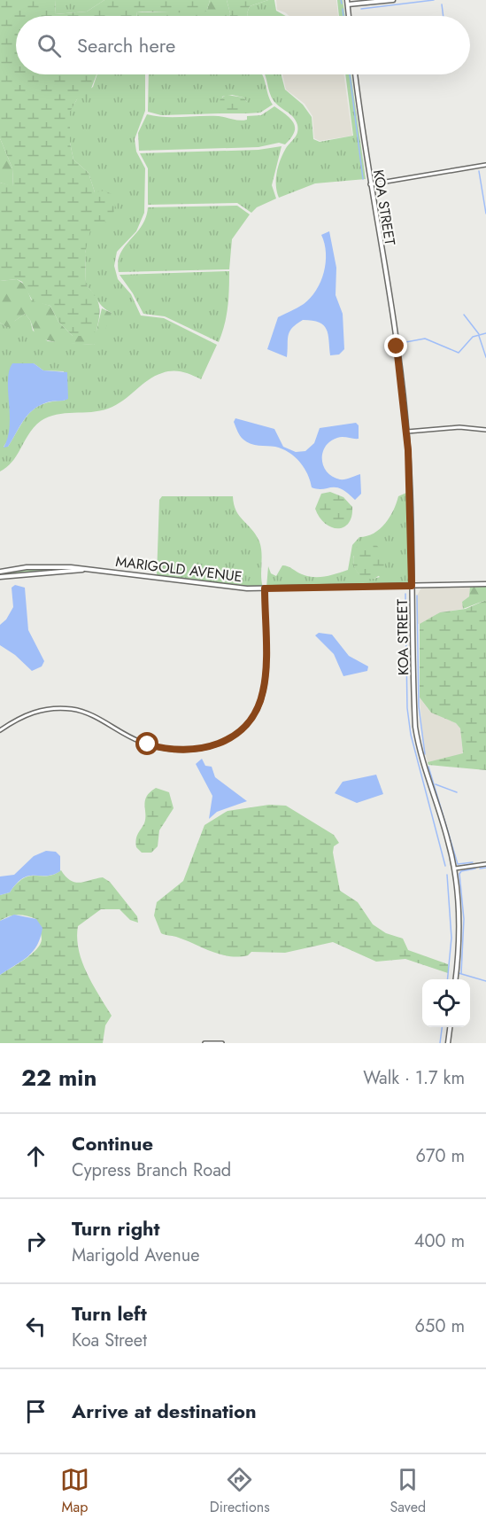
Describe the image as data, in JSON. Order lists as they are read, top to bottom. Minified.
{"streets":{"main road":["KOA STREET","MARIGOLD AVENUE"]},"crossings":[["KOA STREET","MARIGOLD AVENUE"]],"page":{"search":"Search here","heading":["22 min","Walk · 1.7 km"],"list":[["Continue","Cypress Branch Road","670 m"],["Turn right","Marigold Avenue","400 m"],["Turn left","Koa Street","650 m"],"Arrive at destination"],"nav":["Map","Directions","Saved"]}}
